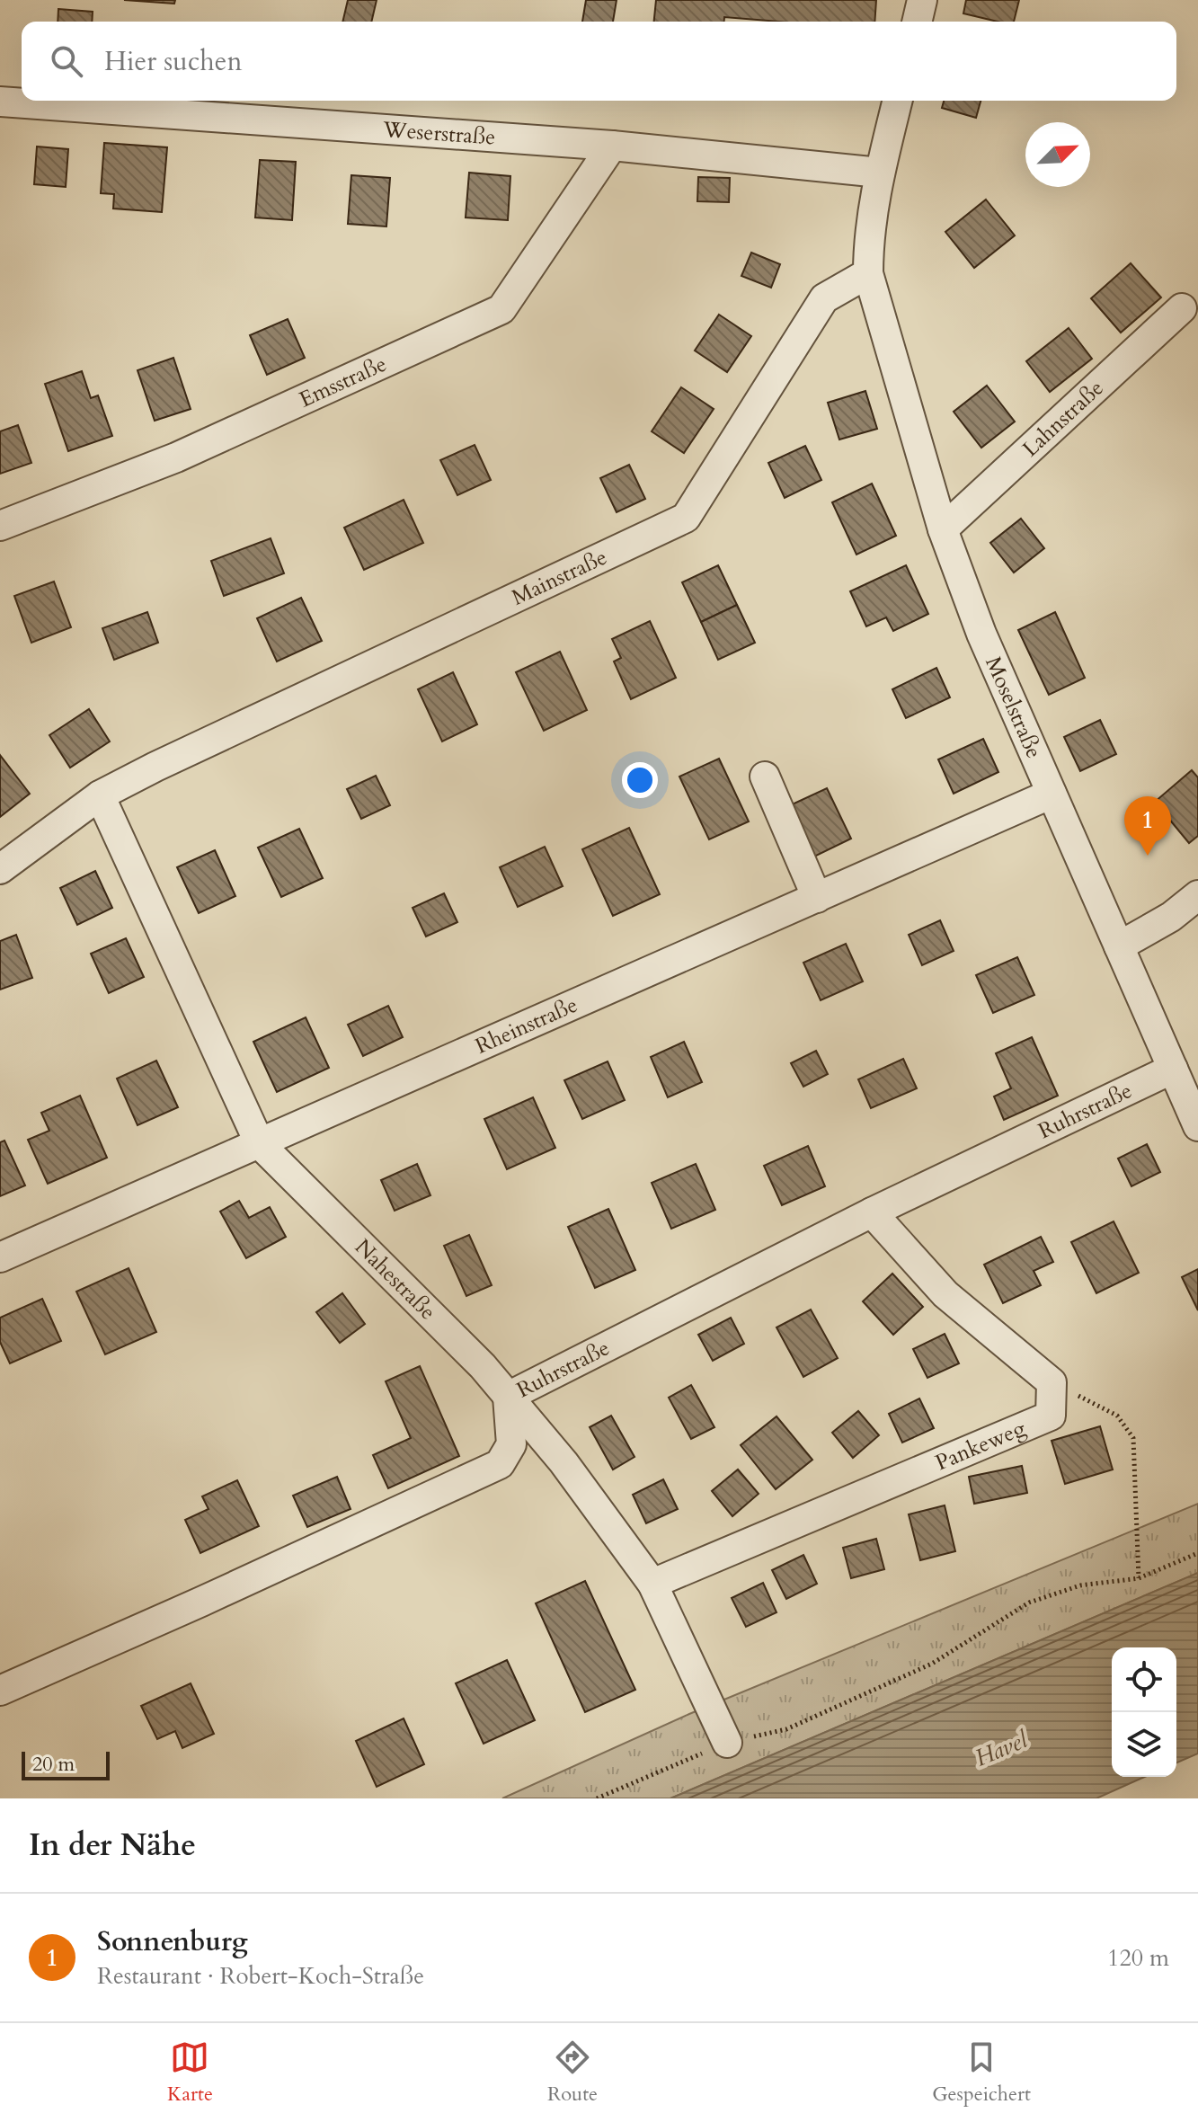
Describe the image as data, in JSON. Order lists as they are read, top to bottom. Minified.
{"streets":{"street":["Weserstraße","Emsstraße","Lahnstraße","Mainstraße","Moselstraße","Rheinstraße","Ruhrstraße","Nahestraße","Pankeweg"]},"crossings":[["Weserstraße","Emsstraße"],["Lahnstraße","Moselstraße"],["Mainstraße","Moselstraße"],["Mainstraße","Nahestraße"],["Moselstraße","Rheinstraße"],["Moselstraße","Ruhrstraße"],["Rheinstraße","Nahestraße"],["Ruhrstraße","Nahestraße"],["Nahestraße","Pankeweg"]],"water":["Havel"],"scale_bar":"20 m","north":"top right","page":{"search":"Hier suchen","pins":"1","scale":"20 m","heading":"In der Nähe","list":[{"mark":"1","name":"Sonnenburg","note":"Restaurant · Robert-Koch-Straße","value":"120 m"}],"nav":["Karte","Route","Gespeichert"]}}
